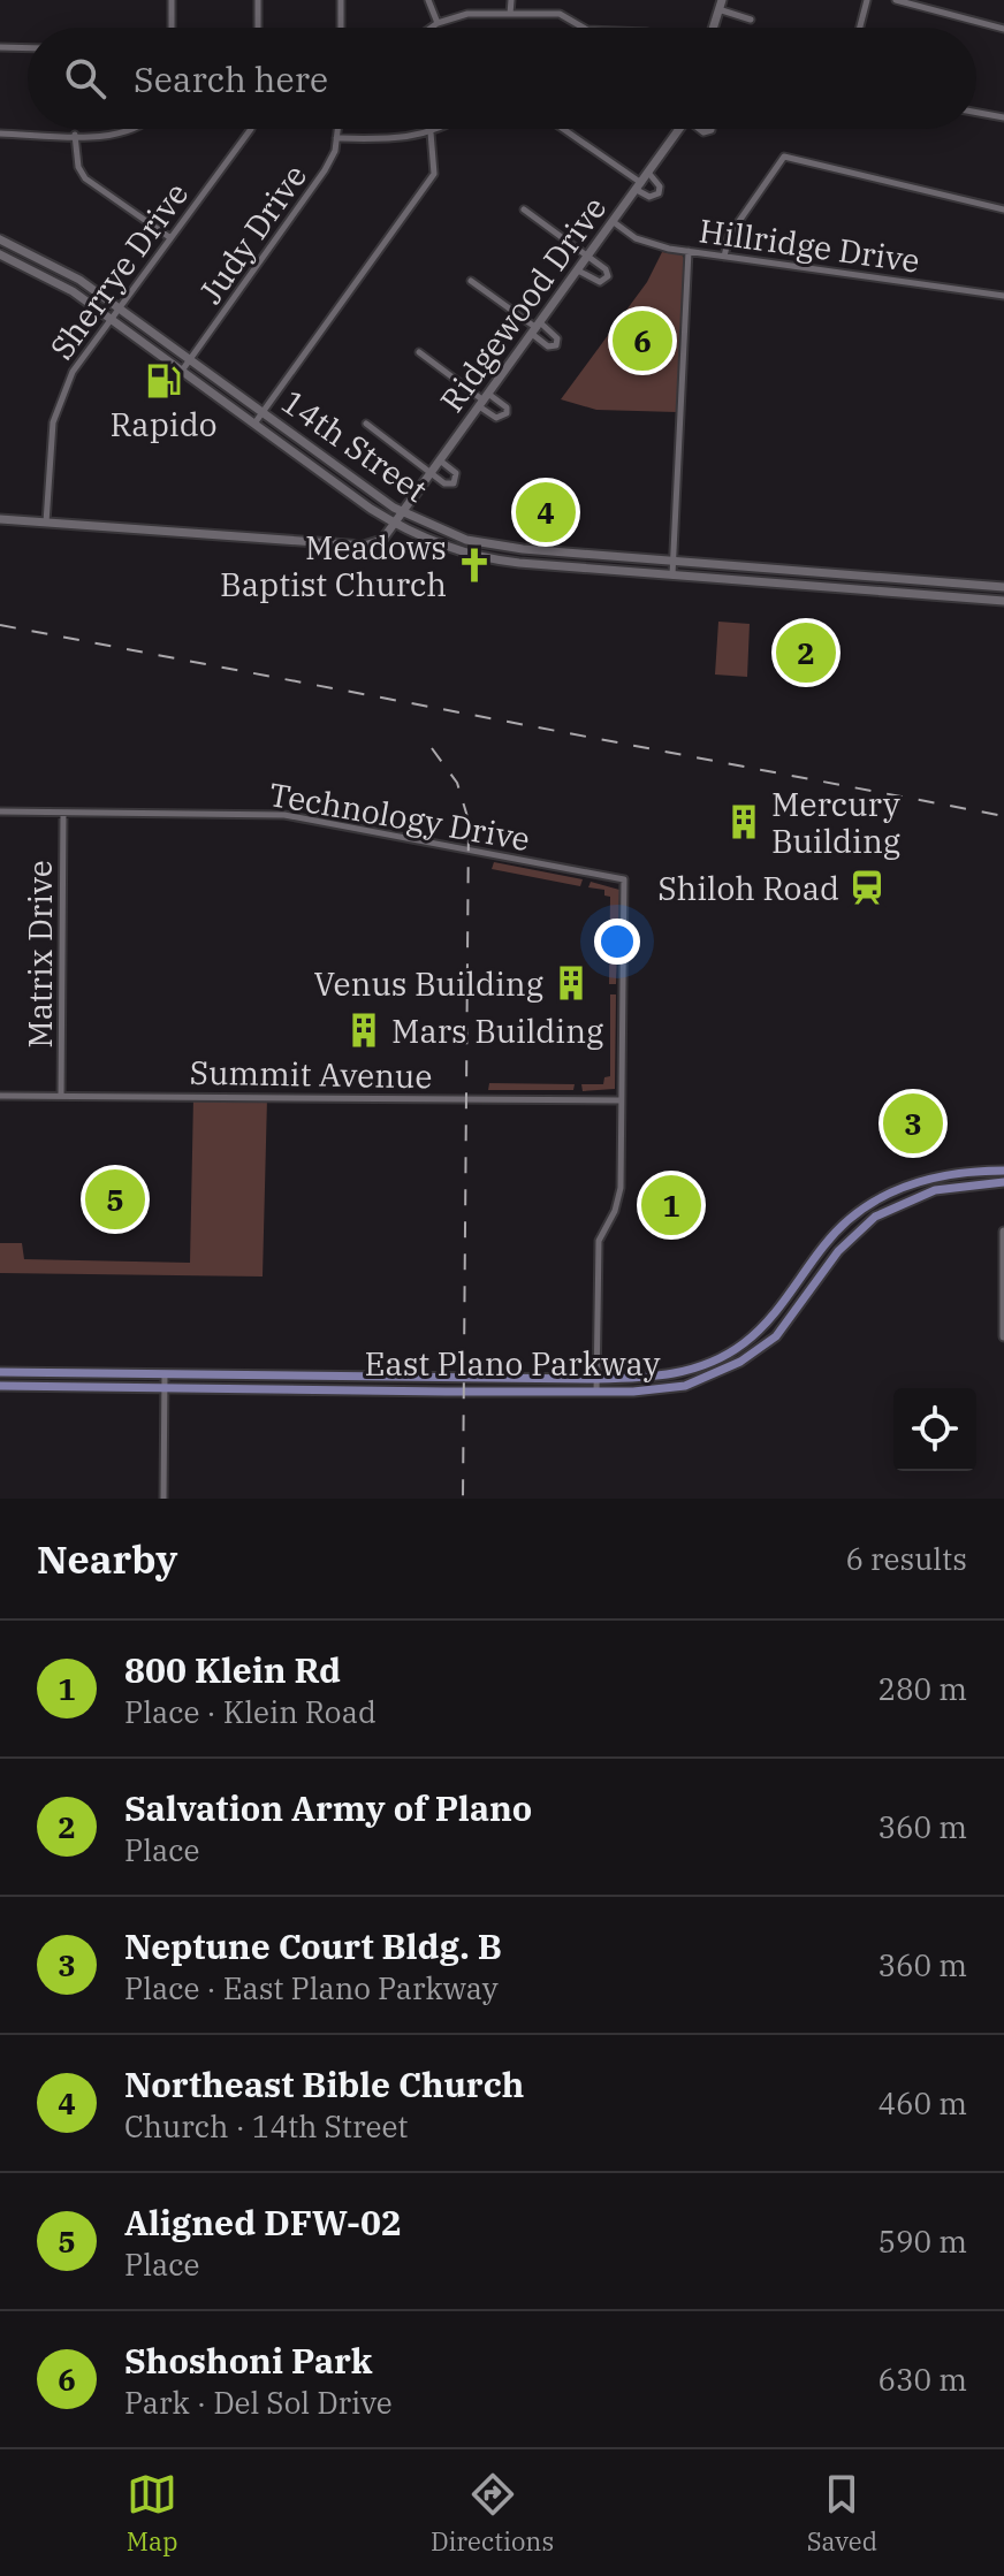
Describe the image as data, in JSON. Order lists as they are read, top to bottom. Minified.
{"streets":{"main road":["Ridgewood Drive","14th Street","East Plano Parkway"],"street":["Judy Drive","Hillridge Drive","Sherrye Drive","Technology Drive","Matrix Drive","Summit Avenue"]},"crossings":[["Judy Drive","14th Street"],["Hillridge Drive","Ridgewood Drive"],["Sherrye Drive","14th Street"],["Ridgewood Drive","14th Street"],["Technology Drive","Matrix Drive"],["Technology Drive","Summit Avenue"],["Matrix Drive","Summit Avenue"]],"places":{"fuel station":["Rapido"],"church":["Meadows Baptist Church"],"building":["Mercury Building","Venus Building","Mars Building"],"station":["Shiloh Road"]},"page":{"search":"Search here","pins":["6","4","2","3","5","1"],"heading":["Nearby","6 results"],"list":[{"mark":"1","name":"800 Klein Rd","note":"Place · Klein Road","value":"280 m"},{"mark":"2","name":"Salvation Army of Plano","note":"Place","value":"360 m"},{"mark":"3","name":"Neptune Court Bldg. B","note":"Place · East Plano Parkway","value":"360 m"},{"mark":"4","name":"Northeast Bible Church","note":"Church · 14th Street","value":"460 m"},{"mark":"5","name":"Aligned DFW-02","note":"Place","value":"590 m"},{"mark":"6","name":"Shoshoni Park","note":"Park · Del Sol Drive","value":"630 m"}],"nav":["Map","Directions","Saved"]}}
